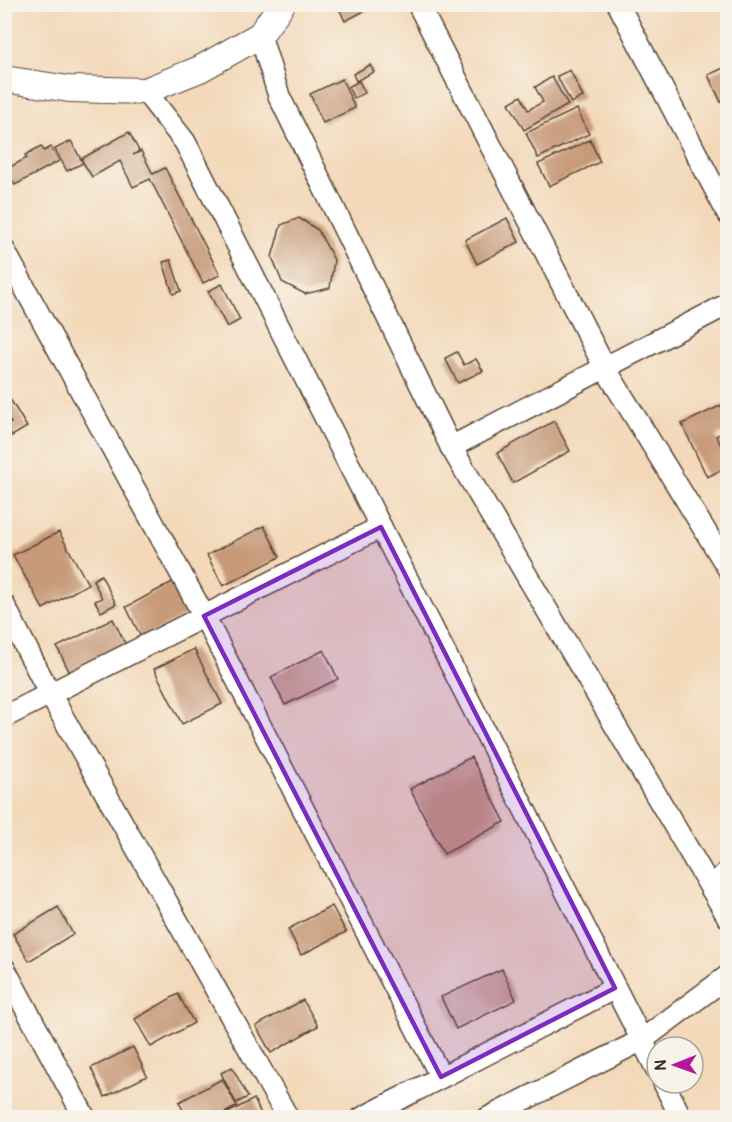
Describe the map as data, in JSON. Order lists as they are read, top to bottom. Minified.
{"north":"left"}
